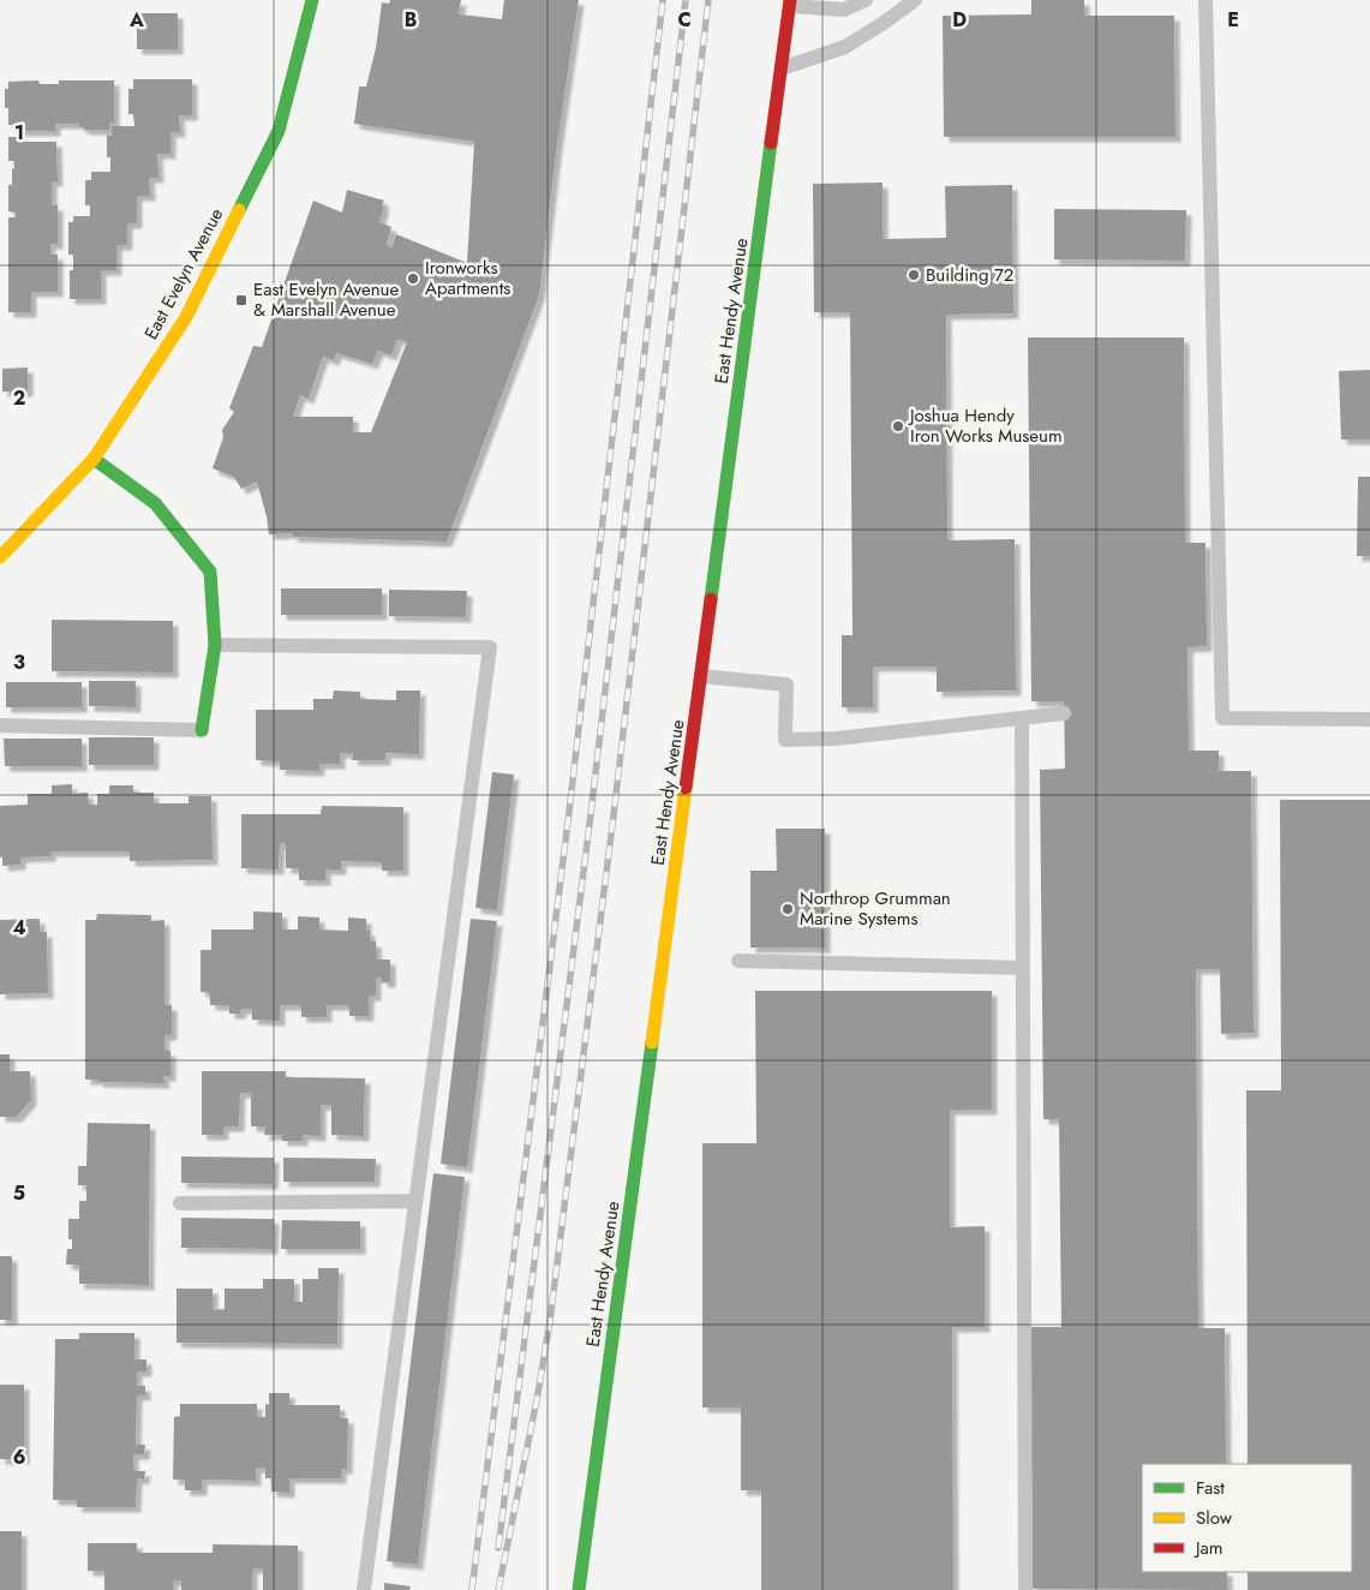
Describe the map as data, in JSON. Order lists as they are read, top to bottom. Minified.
{"streets":{"street":["East Evelyn Avenue","East Hendy Avenue"]},"places":{"other":["Building 72","Ironworks Apartments","Joshua Hendy Iron Works Museum","Northrop Grumman Marine Systems"],"transit":["East Evelyn Avenue & Marshall Avenue"]},"legend":["Fast","Slow","Jam"],"grid":{"columns":["A","B","C","D","E"],"rows":["1","2","3","4","5","6"]}}
